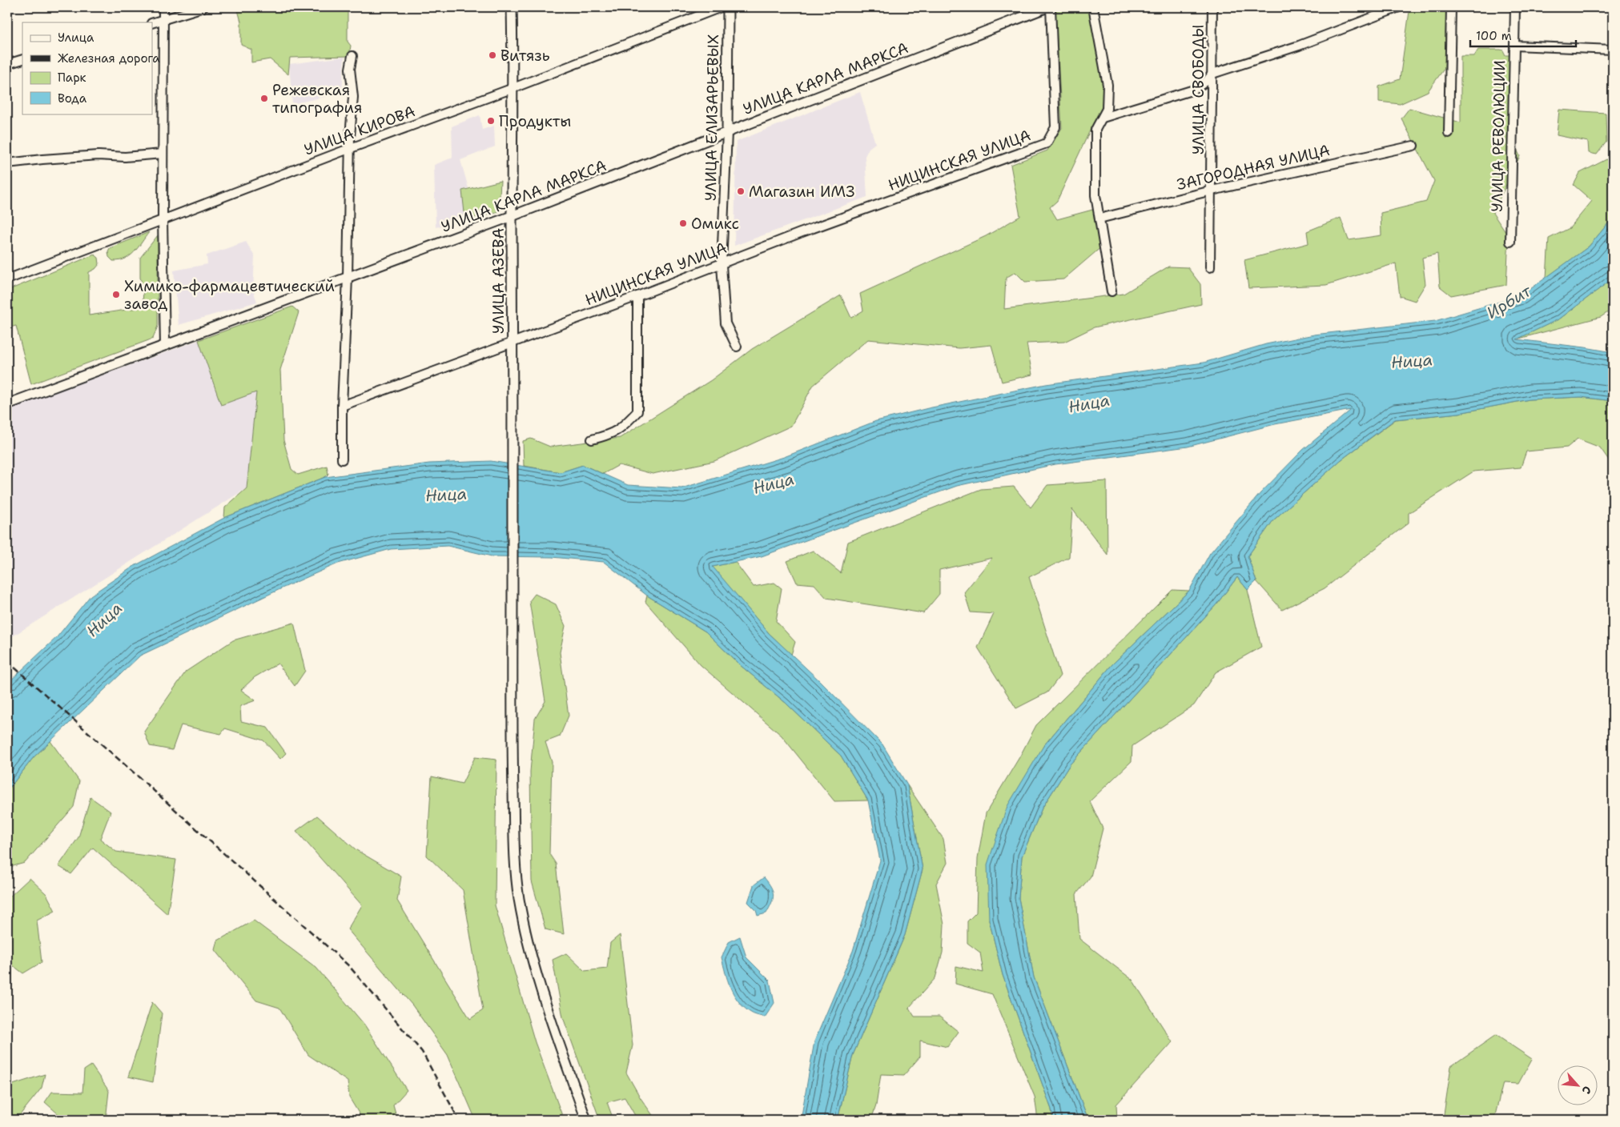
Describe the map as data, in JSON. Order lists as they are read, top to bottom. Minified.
{"streets":{"street":["УЛИЦА КАРЛА МАРКСА","УЛИЦА СВОБОДЫ","УЛИЦА ЕЛИЗАРЬЕВЫХ","УЛИЦА КИРОВА","УЛИЦА РЕВОЛЮЦИИ","НИЦИНСКАЯ УЛИЦА","ЗАГОРОДНАЯ УЛИЦА","УЛИЦА АЗЕВА"]},"crossings":[["УЛИЦА КАРЛА МАРКСА","УЛИЦА ЕЛИЗАРЬЕВЫХ"],["УЛИЦА КАРЛА МАРКСА","НИЦИНСКАЯ УЛИЦА"],["УЛИЦА КАРЛА МАРКСА","УЛИЦА АЗЕВА"],["УЛИЦА СВОБОДЫ","ЗАГОРОДНАЯ УЛИЦА"],["УЛИЦА ЕЛИЗАРЬЕВЫХ","НИЦИНСКАЯ УЛИЦА"],["УЛИЦА КИРОВА","УЛИЦА АЗЕВА"],["НИЦИНСКАЯ УЛИЦА","УЛИЦА АЗЕВА"]],"water":["Ирбит","Ница"],"places":["Витязь","Режевская типография","Продукты","Магазин ИМЗ","Омикс","Химико-фармацевтический завод"],"legend":["Улица","Железная дорога","Парк","Вода"],"scale_bar":"100 m","north":"bottom right"}
